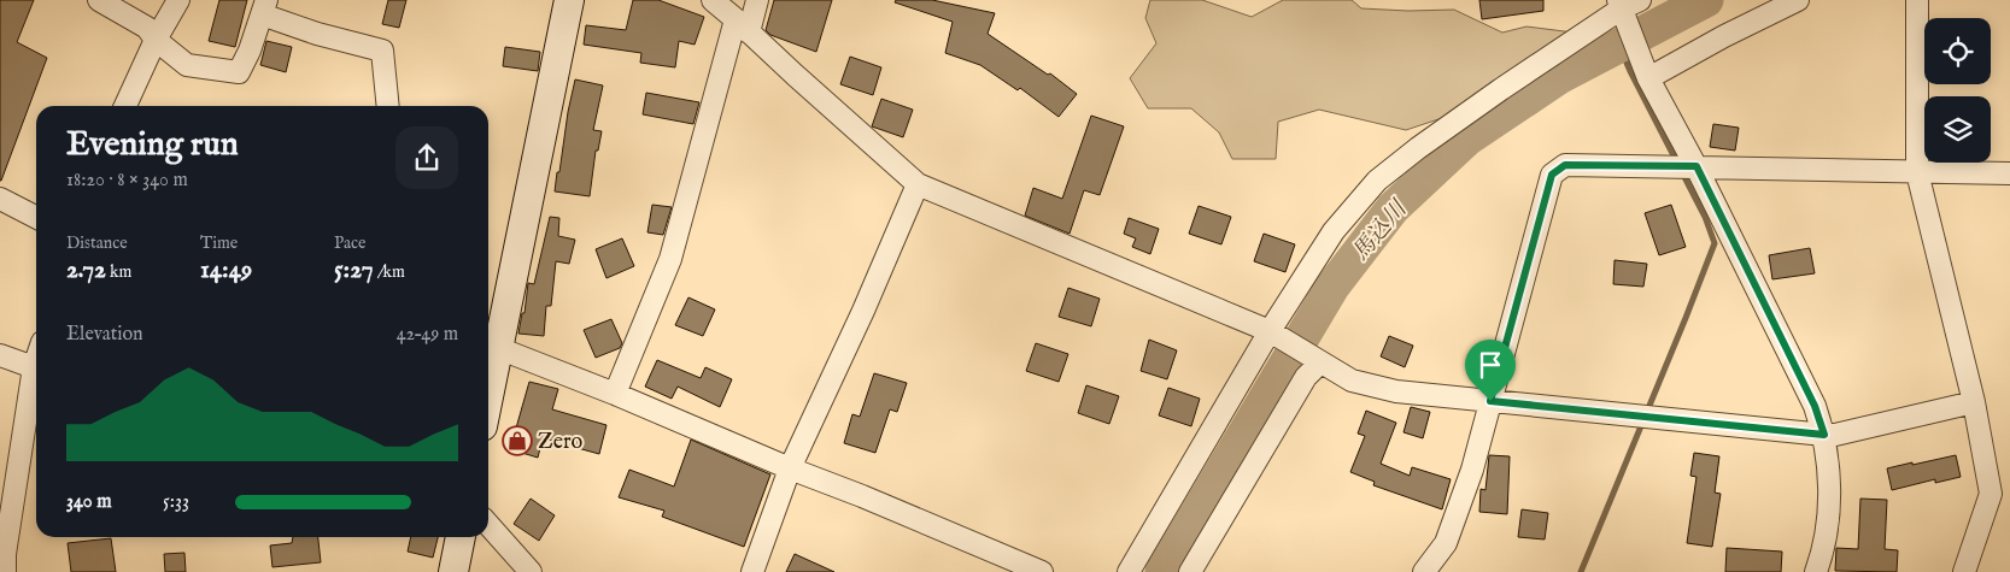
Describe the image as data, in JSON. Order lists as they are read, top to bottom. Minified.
{"water":["馬込川"],"places":{"shop":["Zero"]},"page":{"heading":["Evening run","18:20 · 8 × 340 m"],"stats":[["Distance","2.72 km"],["Time","14:49"],["Pace","5:27 /km"]],"chart":["Elevation","42–49 m"],"list":[{"name":"340 m","note":"5:33"}]}}
